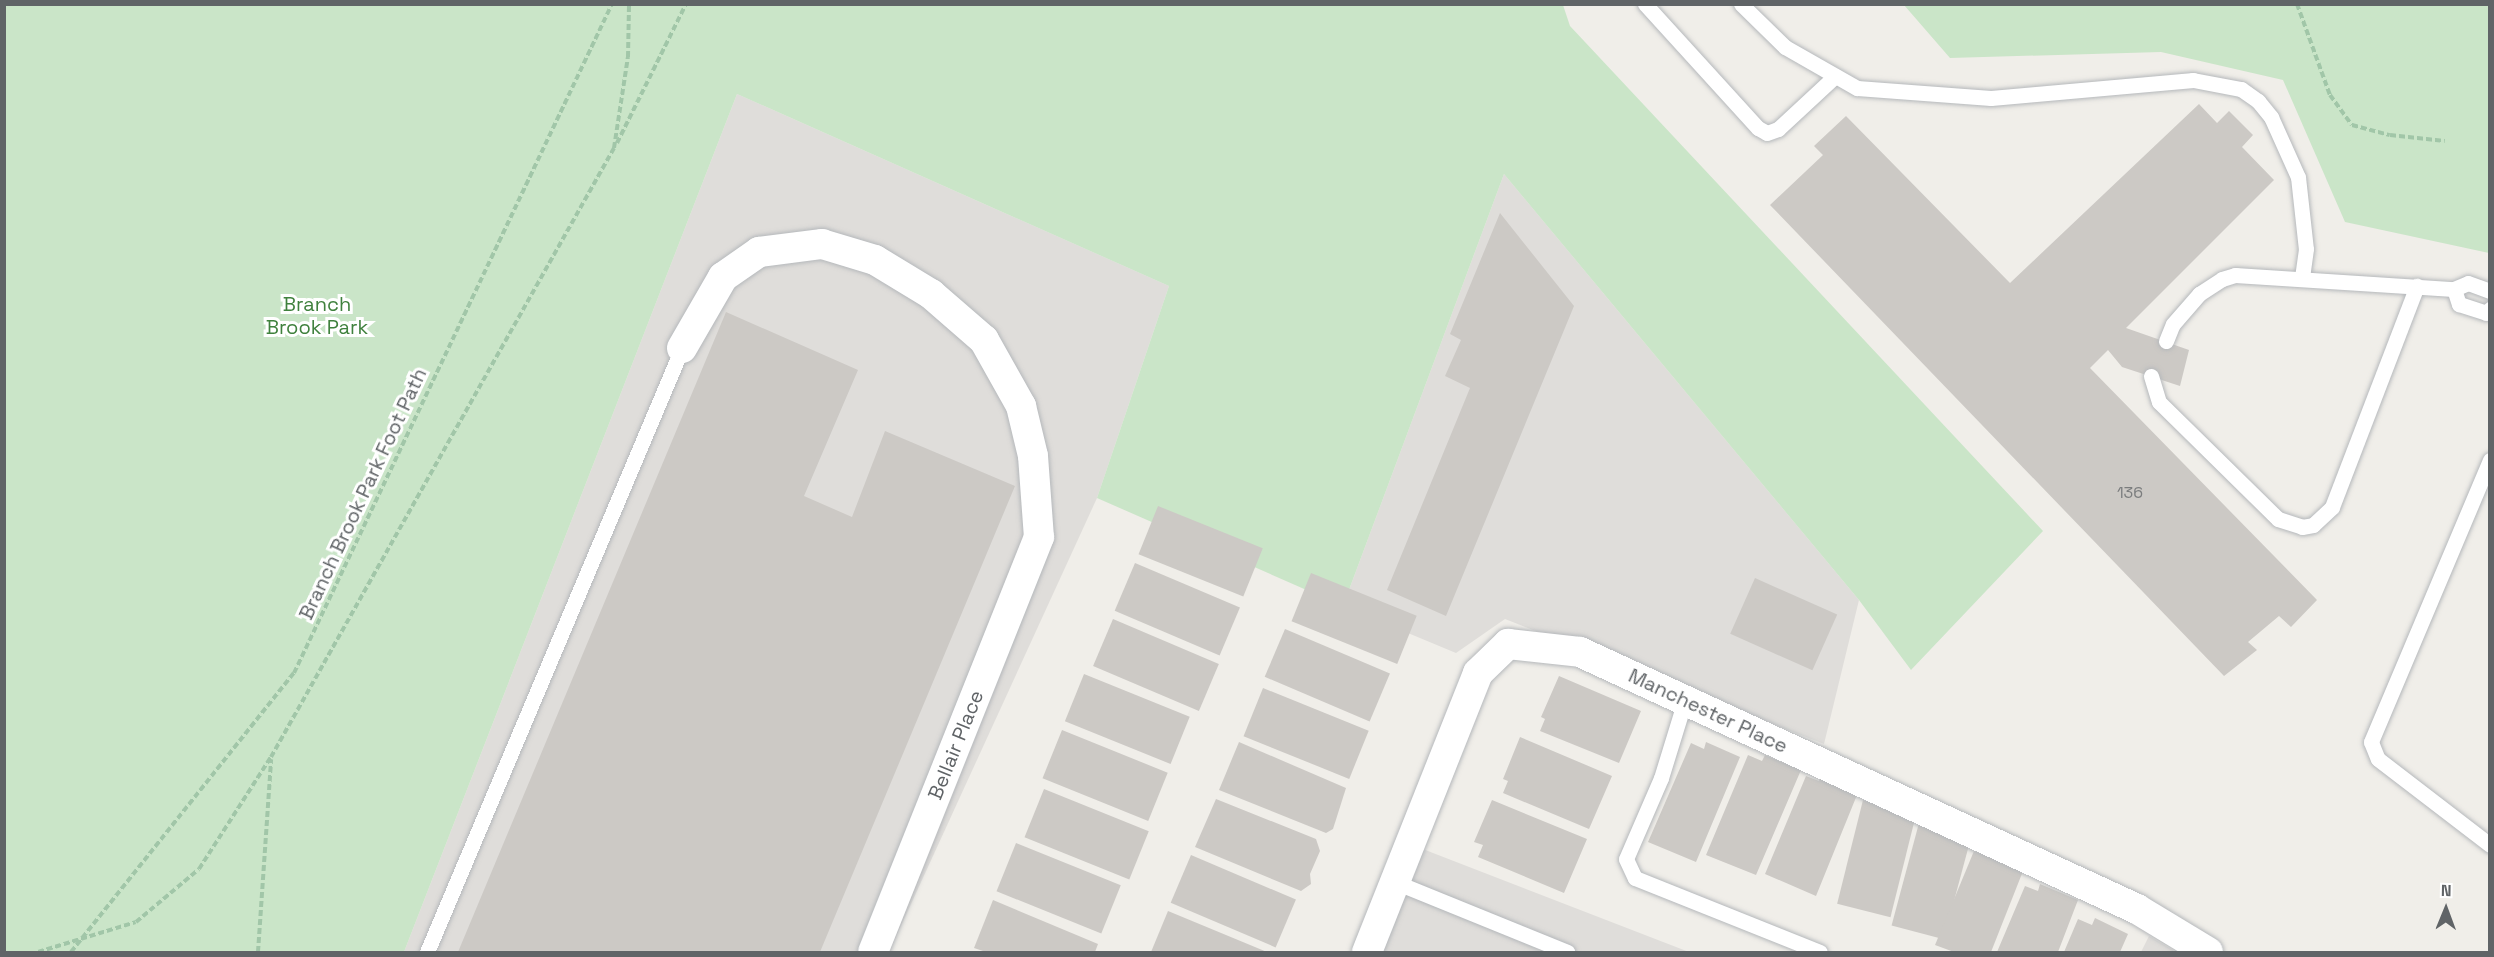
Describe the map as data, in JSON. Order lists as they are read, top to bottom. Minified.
{"streets":{"street":["Manchester Place","Bellair Place"],"path":["Branch Brook Park Foot Path"]},"parks":["Branch Brook Park"],"house_numbers":["136"],"north":"top"}
